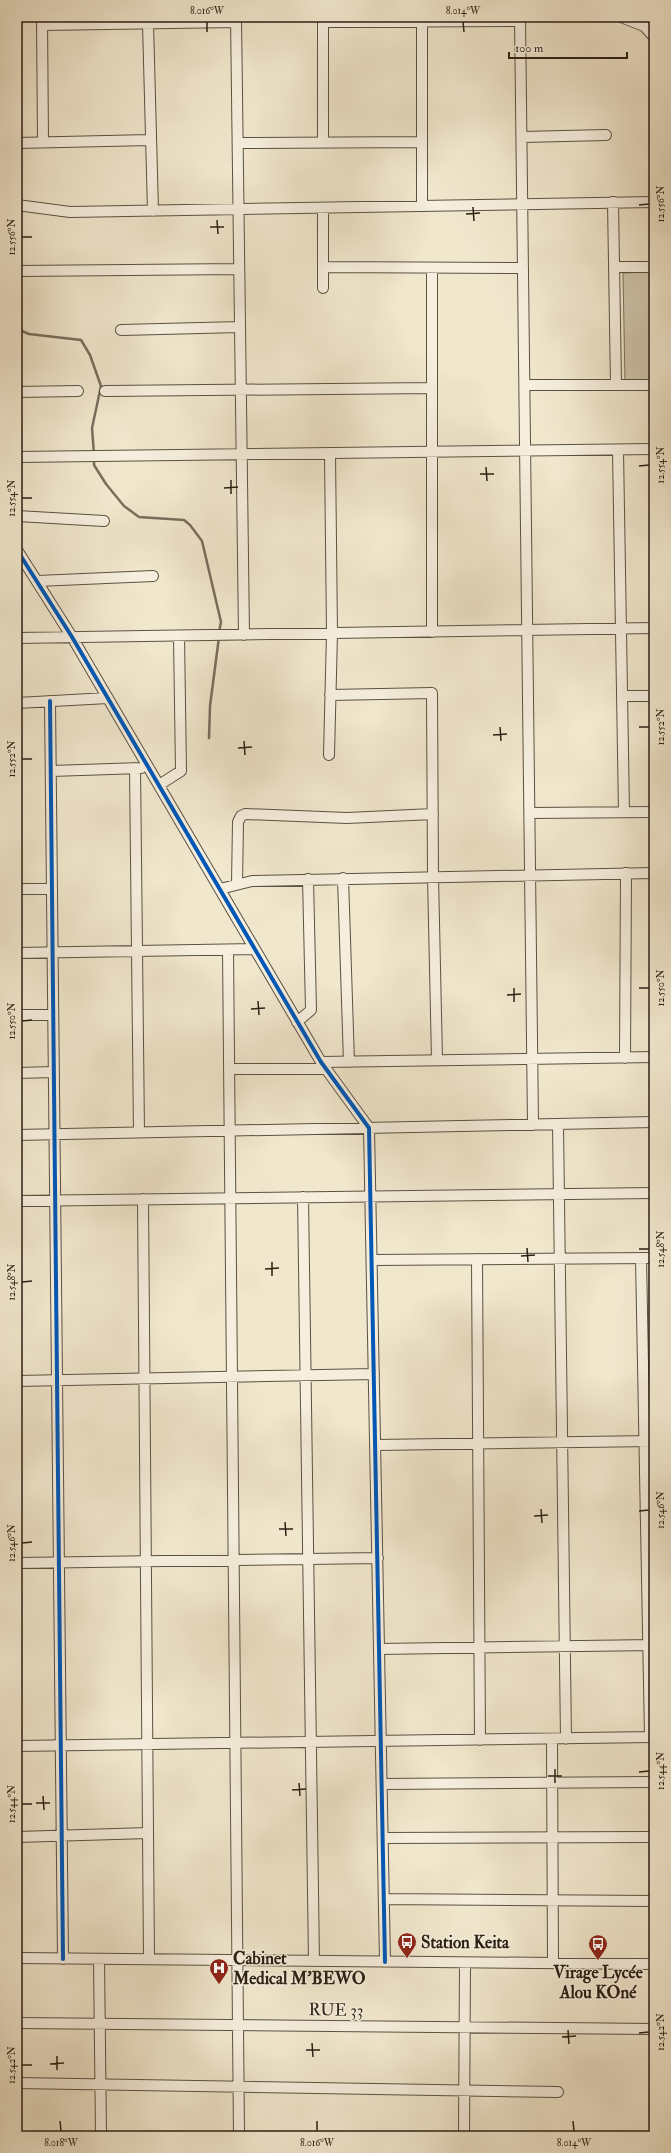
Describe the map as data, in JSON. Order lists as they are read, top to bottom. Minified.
{"streets":{"street":["RUE 33"]},"places":{"bus stop":["Station Keita","Virage Lycée Alou KOné"],"hospital":["Cabinet Medical M'BEWO"]},"scale_bar":"100 m","coordinates":["8.016°W","8.014°W","12.556°N","12.554°N","12.552°N","12.550°N","12.548°N","12.546°N","12.544°N","12.542°N","8.018°W"]}
